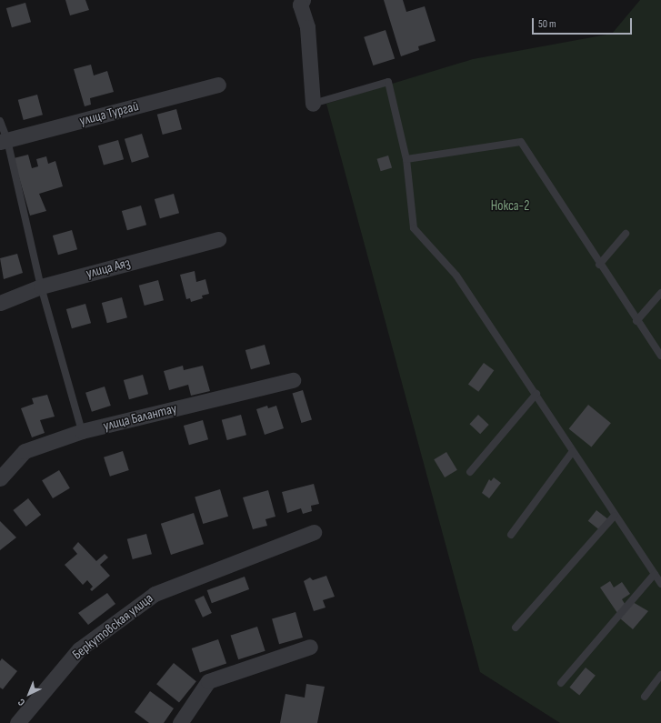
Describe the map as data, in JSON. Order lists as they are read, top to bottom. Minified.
{"streets":{"street":["улица Тургай","улица Аяз","улица Балантау","Беркутовская улица"]},"parks":["Нокса-2"],"scale_bar":"50 m","north":"bottom left"}
